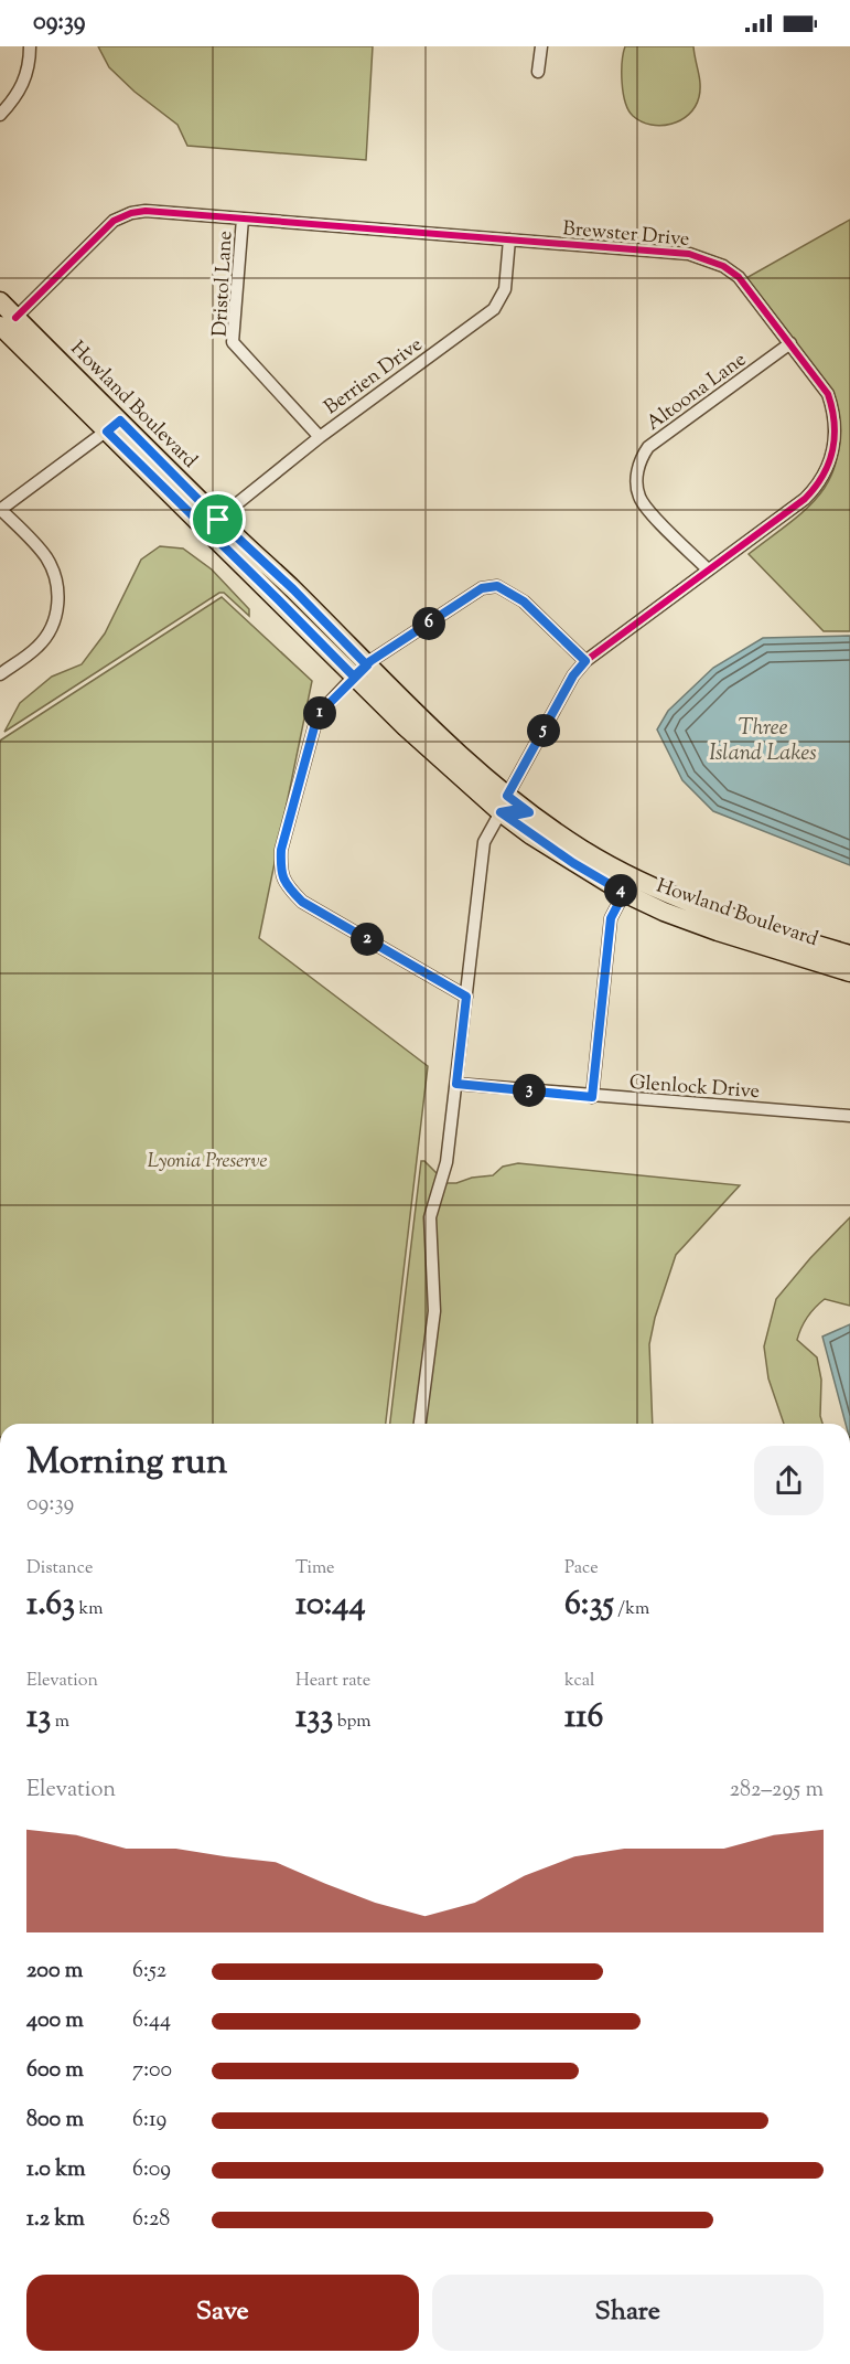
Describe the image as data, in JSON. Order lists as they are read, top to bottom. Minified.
{"streets":{"main road":["Howland Boulevard"],"street":["Brewster Drive","Dristol Lane","Berrien Drive","Altoona Lane","Glenlock Drive"]},"crossings":[["Brewster Drive","Dristol Lane"],["Brewster Drive","Berrien Drive"],["Brewster Drive","Altoona Lane"],["Brewster Drive","Howland Boulevard"],["Brewster Drive","Glenlock Drive"],["Dristol Lane","Berrien Drive"],["Berrien Drive","Howland Boulevard"]],"water":["Three Island Lakes"],"parks":["Lyonia Preserve"],"page":{"status":"09:39","pins":["6","1","5","4","2","3"],"heading":["Morning run","09:39"],"stats":[["Distance","1.63 km"],["Time","10:44"],["Pace","6:35 /km"],["Elevation","13 m"],["Heart rate","133 bpm"],["kcal","116"]],"chart":["Elevation","282–295 m"],"list":[{"name":"200 m","note":"6:52"},{"name":"400 m","note":"6:44"},{"name":"600 m","note":"7:00"},{"name":"800 m","note":"6:19"},{"name":"1.0 km","note":"6:09"},{"name":"1.2 km","note":"6:28"}],"buttons":["Save","Share"]}}
